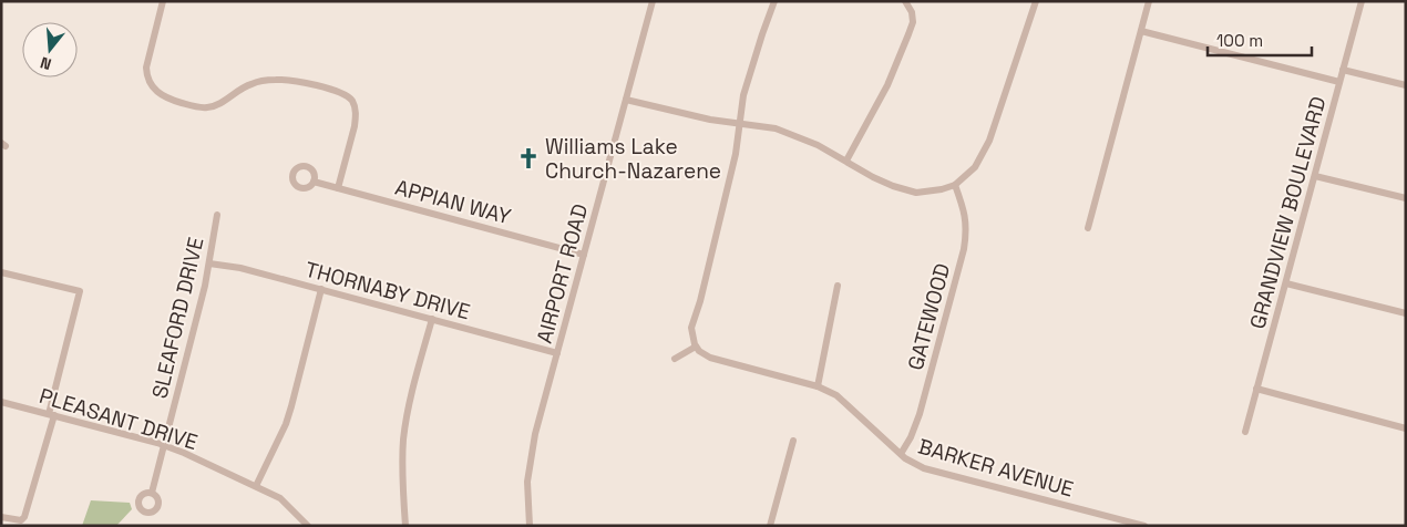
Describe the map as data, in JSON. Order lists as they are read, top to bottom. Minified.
{"streets":{"street":["APPIAN WAY","GRANDVIEW BOULEVARD","AIRPORT ROAD","THORNABY DRIVE","GATEWOOD","SLEAFORD DRIVE","PLEASANT DRIVE","BARKER AVENUE"]},"crossings":[["APPIAN WAY","AIRPORT ROAD"],["AIRPORT ROAD","THORNABY DRIVE"],["THORNABY DRIVE","SLEAFORD DRIVE"],["GATEWOOD","BARKER AVENUE"],["SLEAFORD DRIVE","PLEASANT DRIVE"]],"places":{"church":["Williams Lake Church-Nazarene"]},"scale_bar":"100 m","north":"bottom"}
